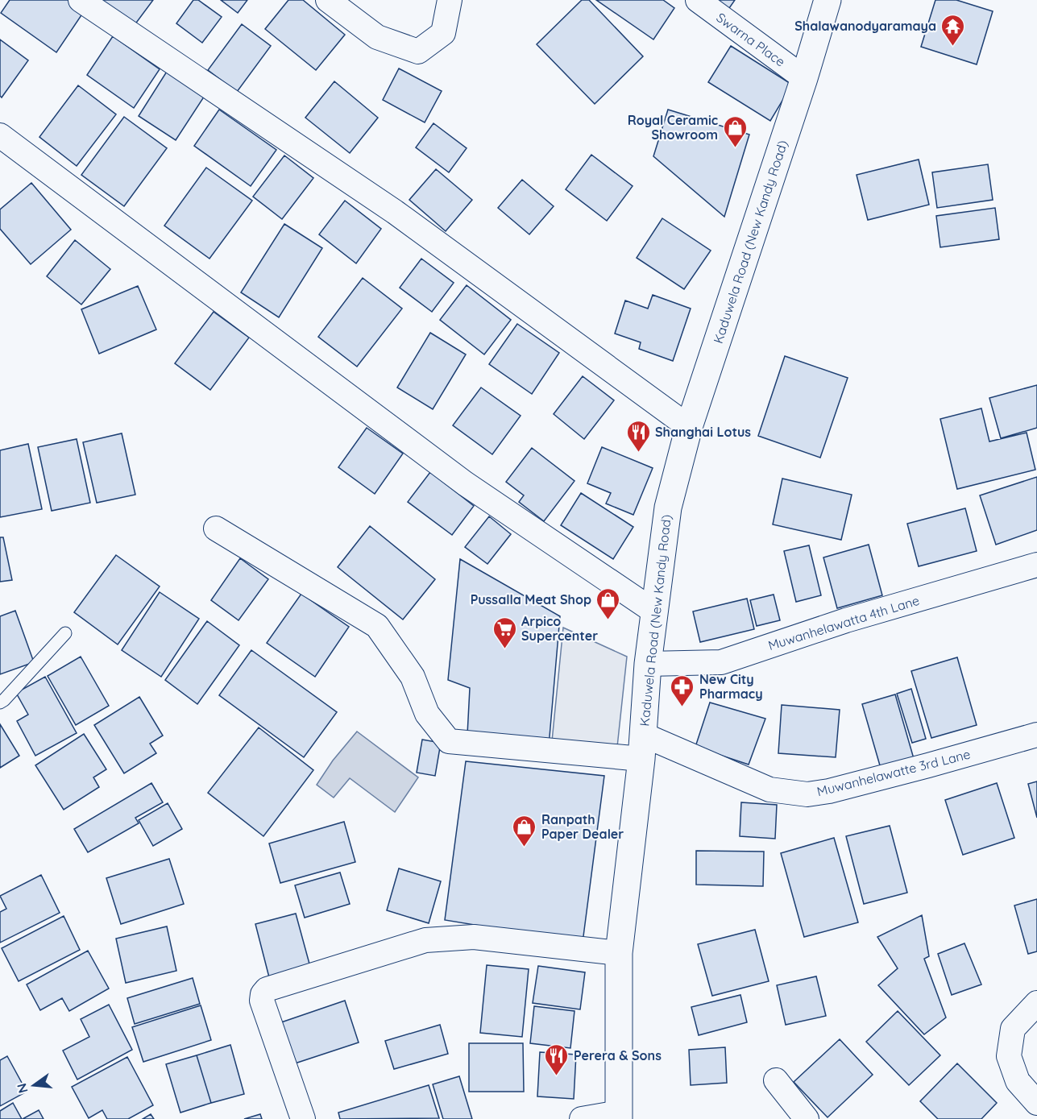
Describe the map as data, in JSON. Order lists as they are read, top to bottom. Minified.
{"streets":{"main road":["Kaduwela Road (New Kandy Road)"],"street":["Swarna Place","Muwanhelawatta 4th Lane","Muwanhelawatte 3rd Lane"]},"crossings":[["Swarna Place","Kaduwela Road (New Kandy Road)"],["Kaduwela Road (New Kandy Road)","Muwanhelawatta 4th Lane"],["Kaduwela Road (New Kandy Road)","Muwanhelawatte 3rd Lane"]],"places":{"temple":["Shalawanodyaramaya"],"shop":["Royal Ceramic Showroom","Pussalla Meat Shop","Ranpath Paper Dealer"],"restaurant":["Shanghai Lotus","Perera & Sons"],"supermarket":["Arpico Supercenter"],"pharmacy":["New City Pharmacy"]},"north":"left"}
